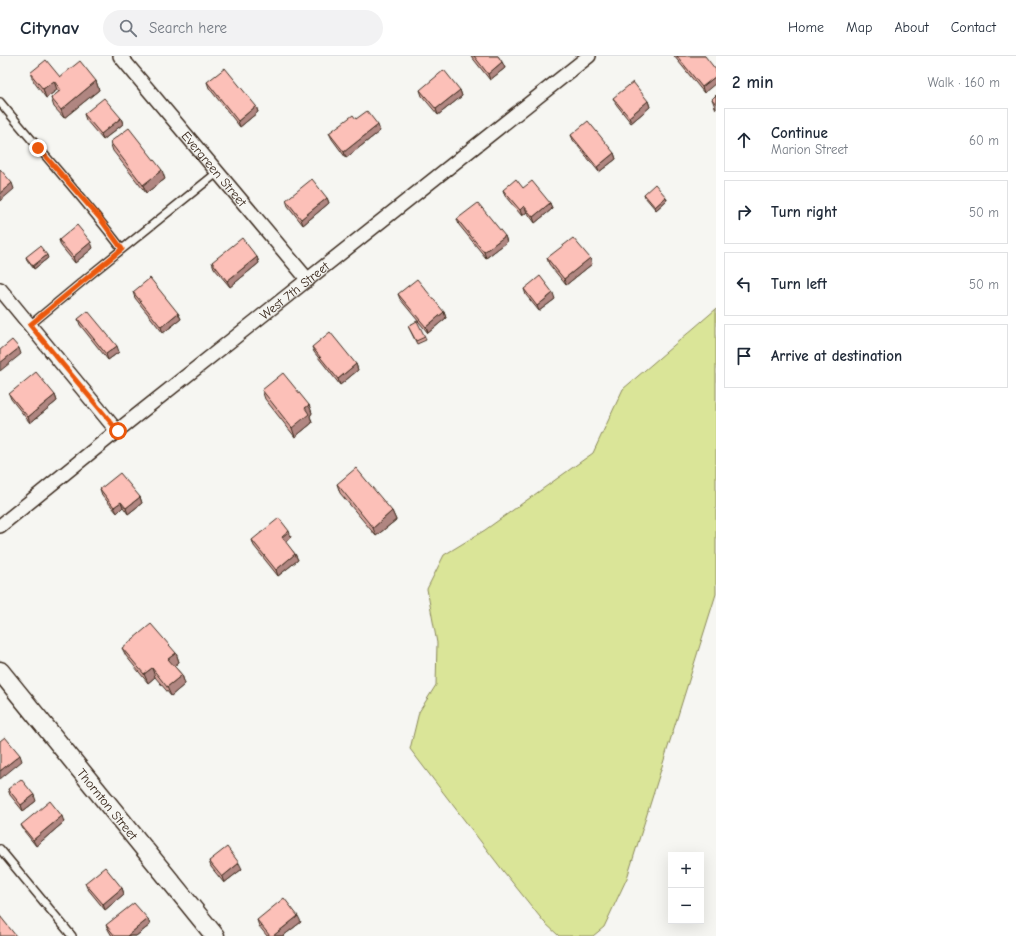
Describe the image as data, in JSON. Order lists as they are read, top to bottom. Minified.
{"streets":{"street":["Evergreen Street","West 7th Street","Thornton Street"]},"crossings":[["Evergreen Street","West 7th Street"]],"page":{"header":"Citynav","search":"Search here","nav":["Home","Map","About","Contact"],"heading":["2 min","Walk · 160 m"],"list":[["Continue","Marion Street","60 m"],["Turn right","50 m"],["Turn left","50 m"],"Arrive at destination"],"map_buttons":["+","−"]}}
